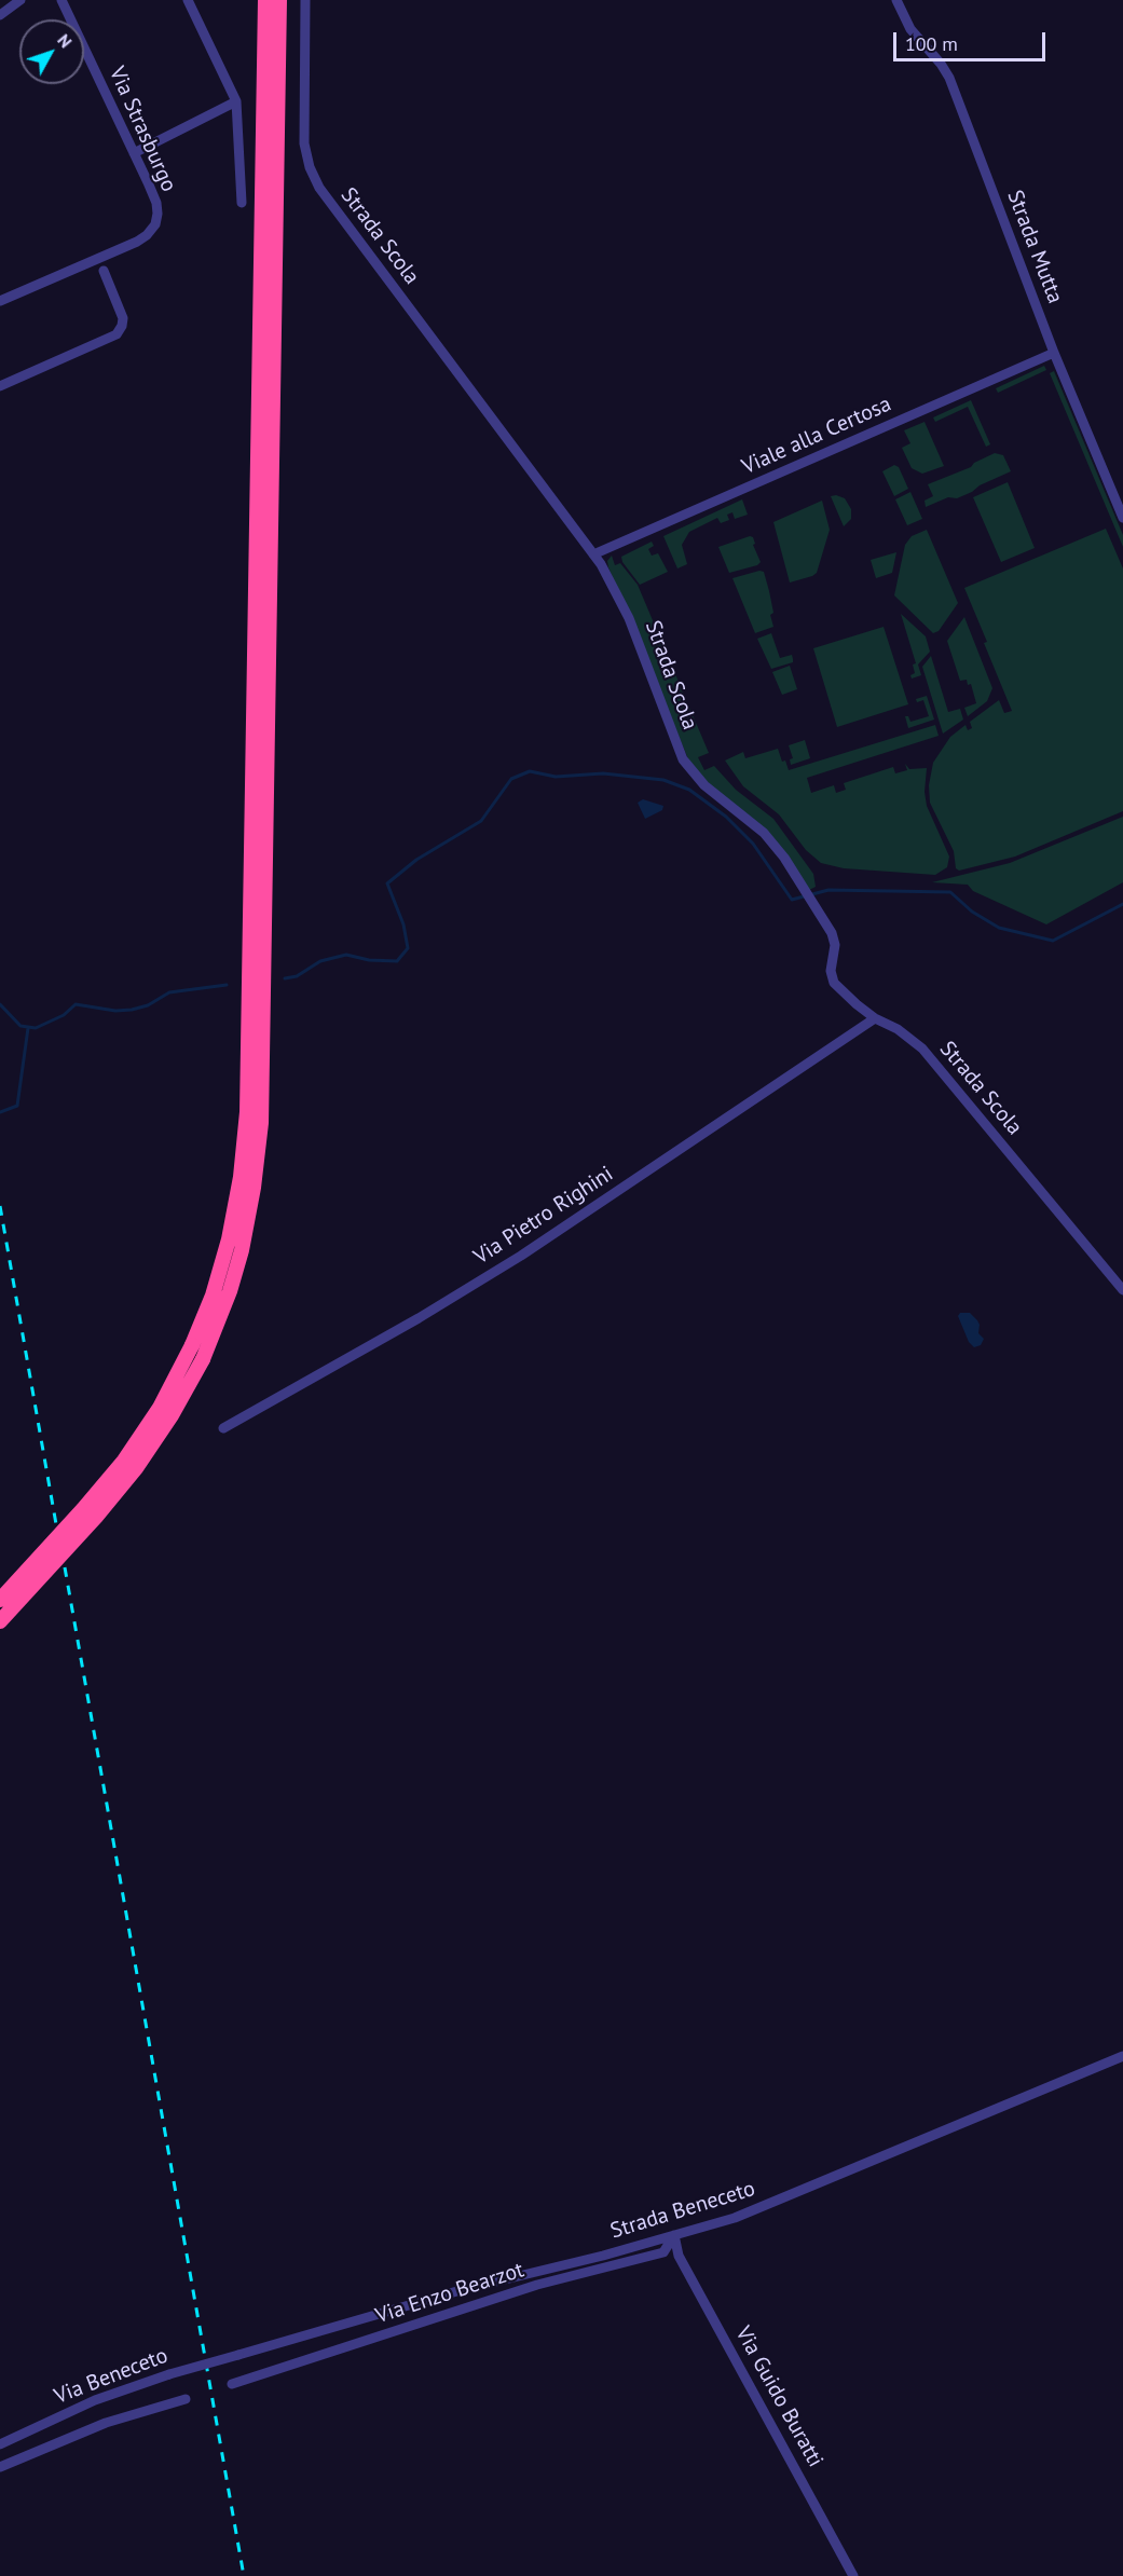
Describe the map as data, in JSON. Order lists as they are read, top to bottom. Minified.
{"streets":{"street":["Via Strasburgo","Strada Scola","Strada Mutta","Viale alla Certosa","Via Pietro Righini","Strada Beneceto","Via Enzo Bearzot","Via Beneceto","Via Guido Buratti"]},"crossings":[["Strada Scola","Viale alla Certosa"],["Strada Scola","Via Pietro Righini"],["Strada Mutta","Viale alla Certosa"],["Strada Beneceto","Via Enzo Bearzot"],["Strada Beneceto","Via Beneceto"],["Strada Beneceto","Via Guido Buratti"],["Via Enzo Bearzot","Via Guido Buratti"]],"scale_bar":"100 m","north":"top right"}
